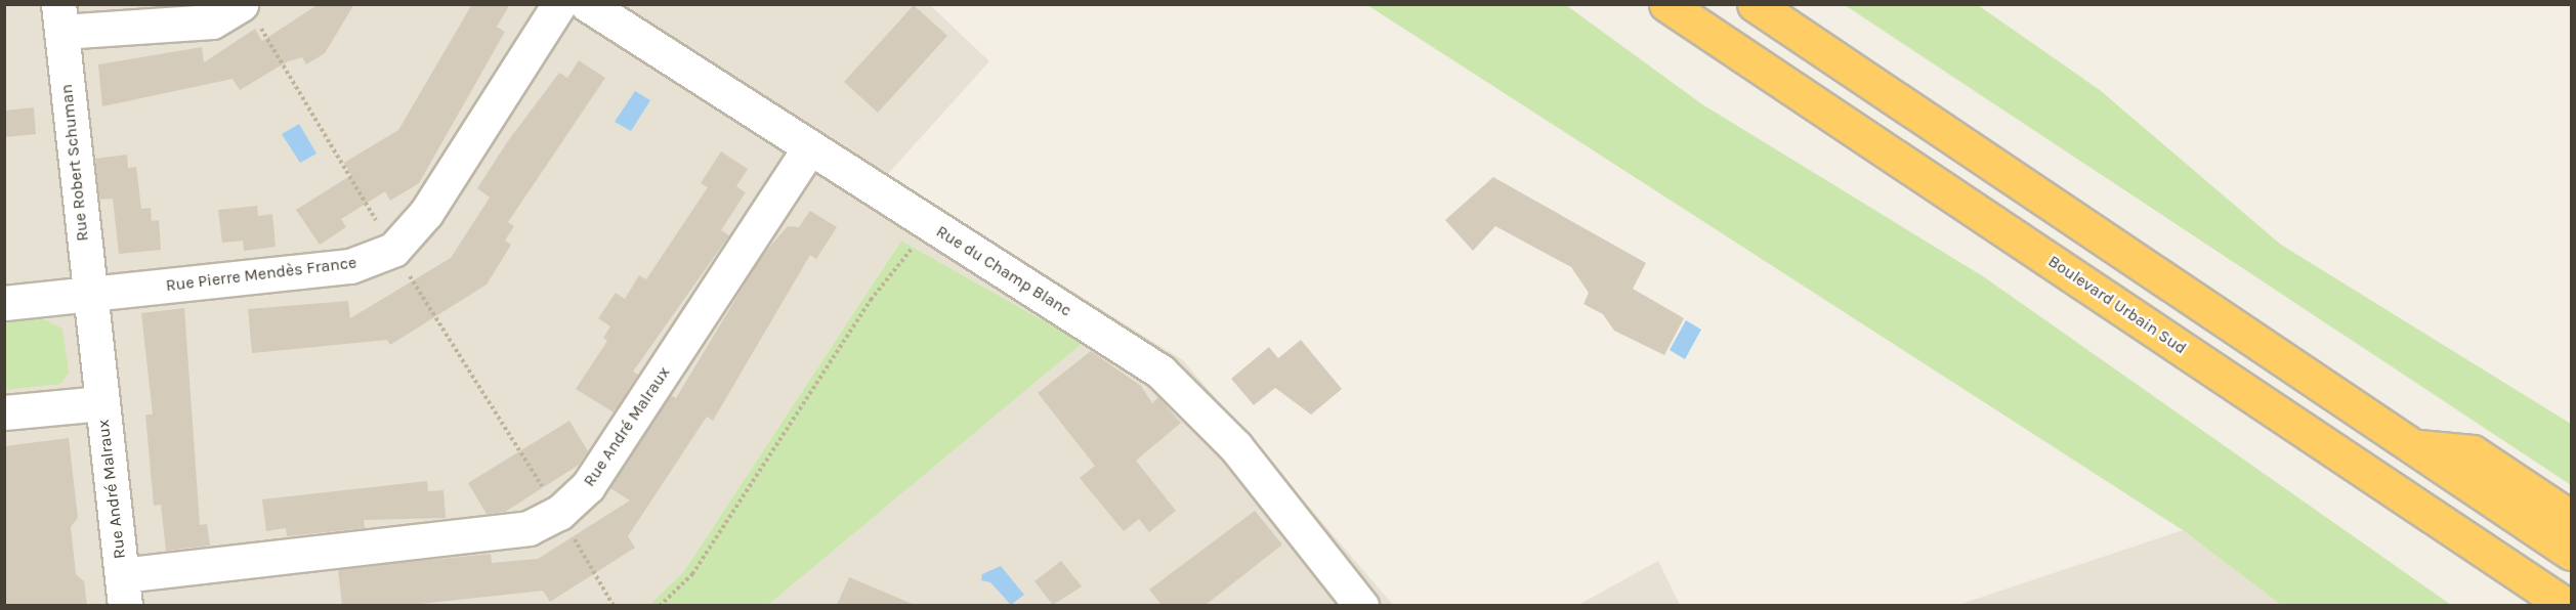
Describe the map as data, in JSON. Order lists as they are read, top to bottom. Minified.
{"streets":{"highway":["Boulevard Urbain Sud"],"street":["Rue Robert Schuman","Rue du Champ Blanc","Rue Pierre Mendès France","Rue André Malraux"]},"crossings":[["Rue Robert Schuman","Rue Pierre Mendès France"],["Rue du Champ Blanc","Rue André Malraux"]]}
